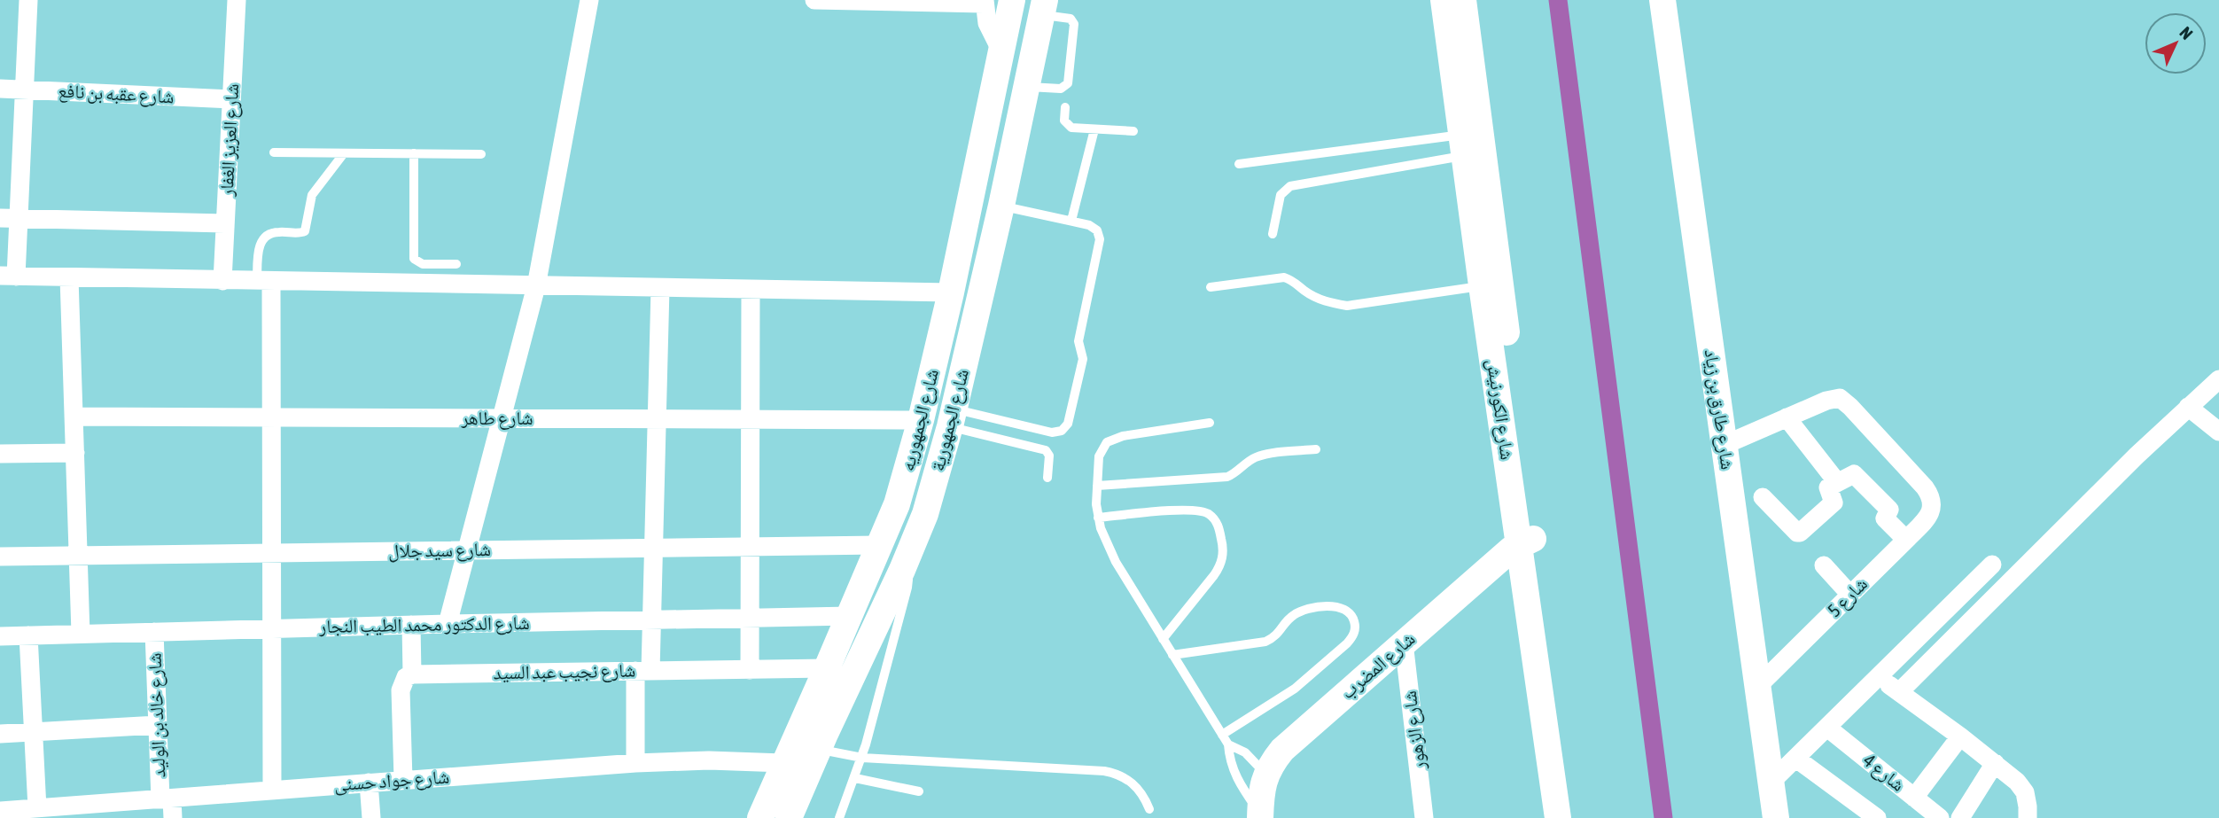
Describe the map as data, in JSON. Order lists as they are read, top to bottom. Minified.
{"streets":{"main road":["شارع الكورنيش","شارع طارق بن زياد","شارع الجمهوريه","شارع الجمهورية","شارع المضرب"],"street":["شارع عقبه بن نافع","شارع العزيز الغفار","شارع طاهر","شارع سيد جلال","شارع 5","شارع الدكتور محمد الطيب النجار","شارع نجيب عبد السيد","شارع خالد بن الوليد","شارع الزهور","شارع 4","شارع جواد حسنى"]},"crossings":[["شارع عقبه بن نافع","شارع العزيز الغفار"],["شارع الكورنيش","شارع المضرب"],["شارع طارق بن زياد","شارع 5"],["شارع طاهر","شارع الجمهوريه"],["شارع الجمهوريه","شارع سيد جلال"],["شارع الجمهوريه","شارع الدكتور محمد الطيب النجار"],["شارع الجمهوريه","شارع نجيب عبد السيد"],["شارع الجمهوريه","شارع جواد حسنى"],["شارع الدكتور محمد الطيب النجار","شارع خالد بن الوليد"],["شارع المضرب","شارع الزهور"],["شارع خالد بن الوليد","شارع جواد حسنى"]],"north":"top right"}
